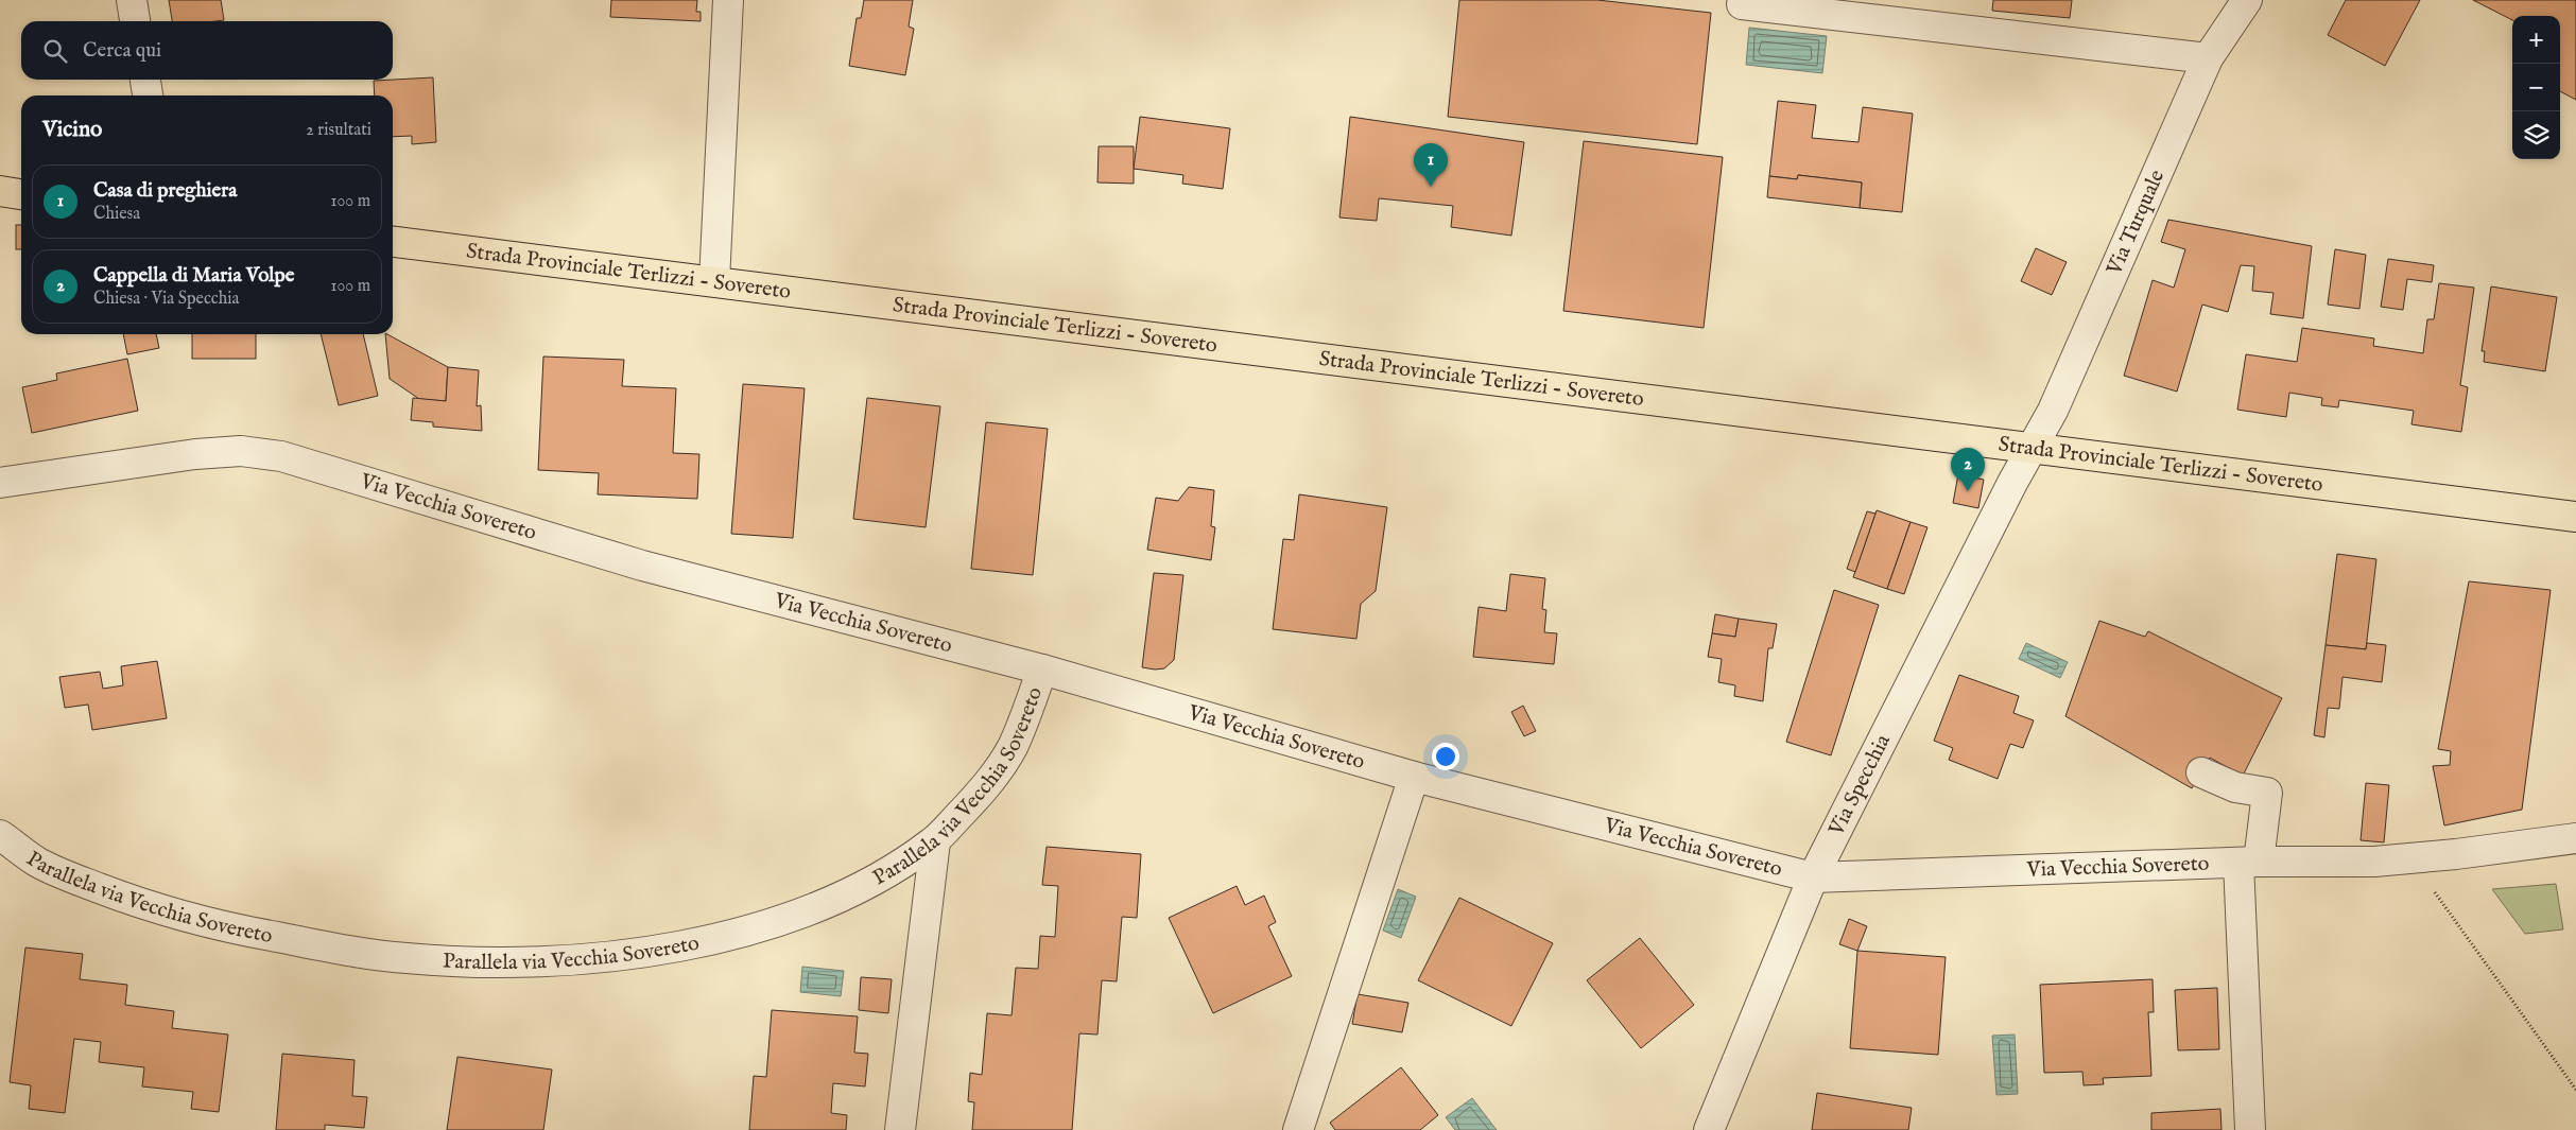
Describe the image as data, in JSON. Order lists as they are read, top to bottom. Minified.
{"streets":{"main road":["Strada Provinciale Terlizzi - Sovereto"],"street":["Via Turquale","Via Vecchia Sovereto","Parallela via Vecchia Sovereto","Via Specchia"]},"crossings":[["Via Turquale","Strada Provinciale Terlizzi - Sovereto"],["Via Turquale","Via Specchia"],["Strada Provinciale Terlizzi - Sovereto","Via Specchia"],["Via Vecchia Sovereto","Parallela via Vecchia Sovereto"],["Via Vecchia Sovereto","Via Specchia"]],"page":{"map_buttons":["+","−"],"search":"Cerca qui","heading":["Vicino","2 risultati"],"pins":["1","2"],"list":[{"mark":"1","name":"Casa di preghiera","note":"Chiesa","value":"100 m"},{"mark":"2","name":"Cappella di Maria Volpe","note":"Chiesa · Via Specchia","value":"100 m"}]}}
